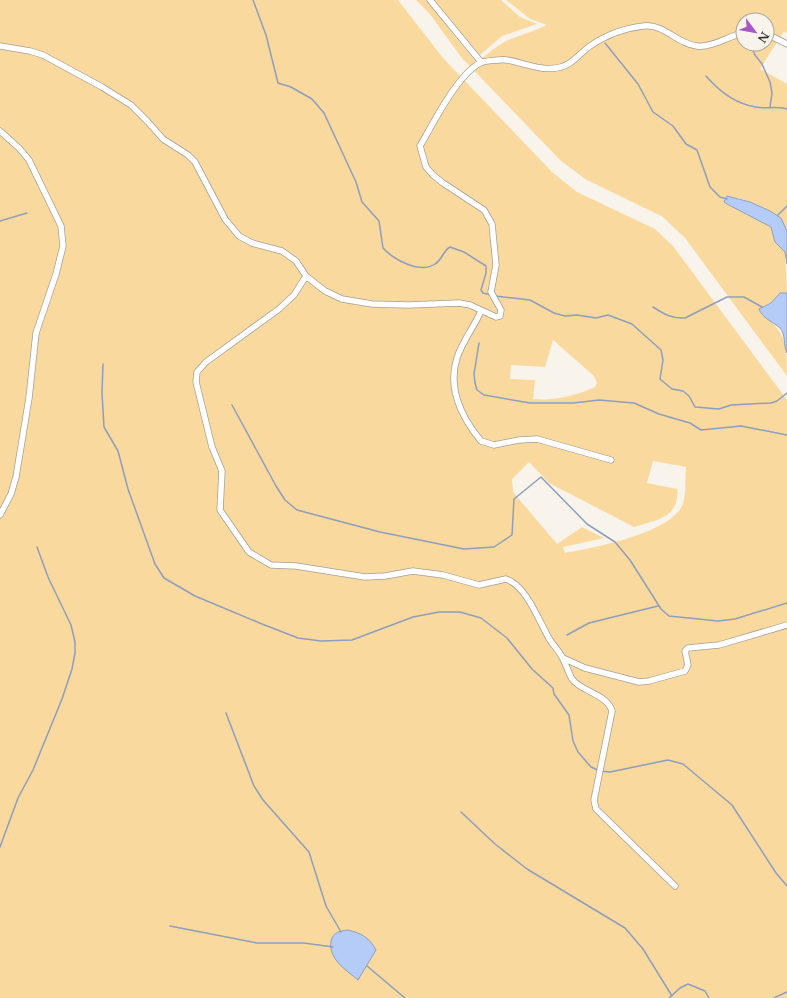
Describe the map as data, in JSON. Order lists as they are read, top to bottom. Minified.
{"north":"bottom right"}
